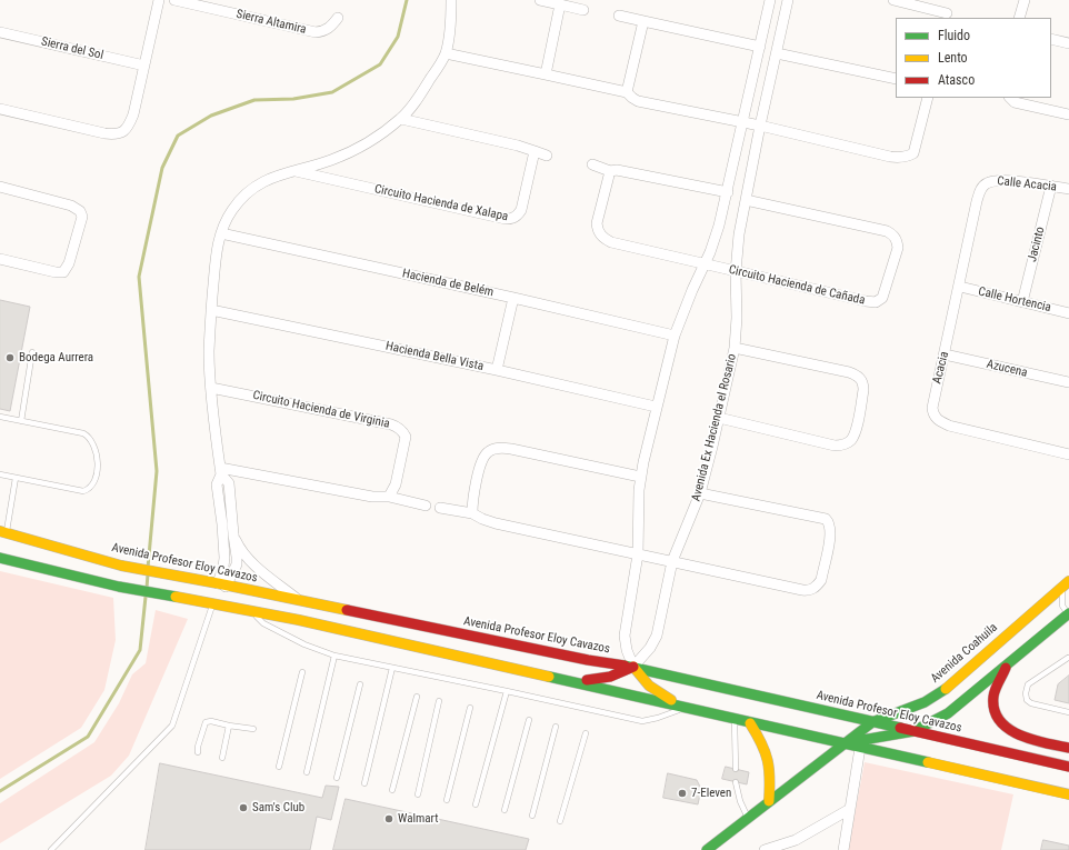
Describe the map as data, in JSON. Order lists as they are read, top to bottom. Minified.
{"streets":{"main road":["Avenida Profesor Eloy Cavazos","Avenida Coahuila"],"street":["Sierra Altamira","Sierra del Sol","Calle Acacia","Circuito Hacienda de Xalapa","Jacinto","Hacienda de Belém","Circuito Hacienda de Cañada","Calle Hortencia","Hacienda Bella Vista","Acacia","Azucena","Circuito Hacienda de Virginia","Avenida Ex Hacienda el Rosario"]},"crossings":[["Calle Acacia","Jacinto"],["Calle Acacia","Acacia"],["Jacinto","Calle Hortencia"],["Circuito Hacienda de Cañada","Avenida Ex Hacienda el Rosario"],["Calle Hortencia","Acacia"],["Acacia","Azucena"],["Avenida Ex Hacienda el Rosario","Avenida Profesor Eloy Cavazos"],["Avenida Profesor Eloy Cavazos","Avenida Coahuila"]],"places":["Bodega Aurrera","7-Eleven","Sam's Club","Walmart"],"legend":["Fluido","Lento","Atasco"]}
